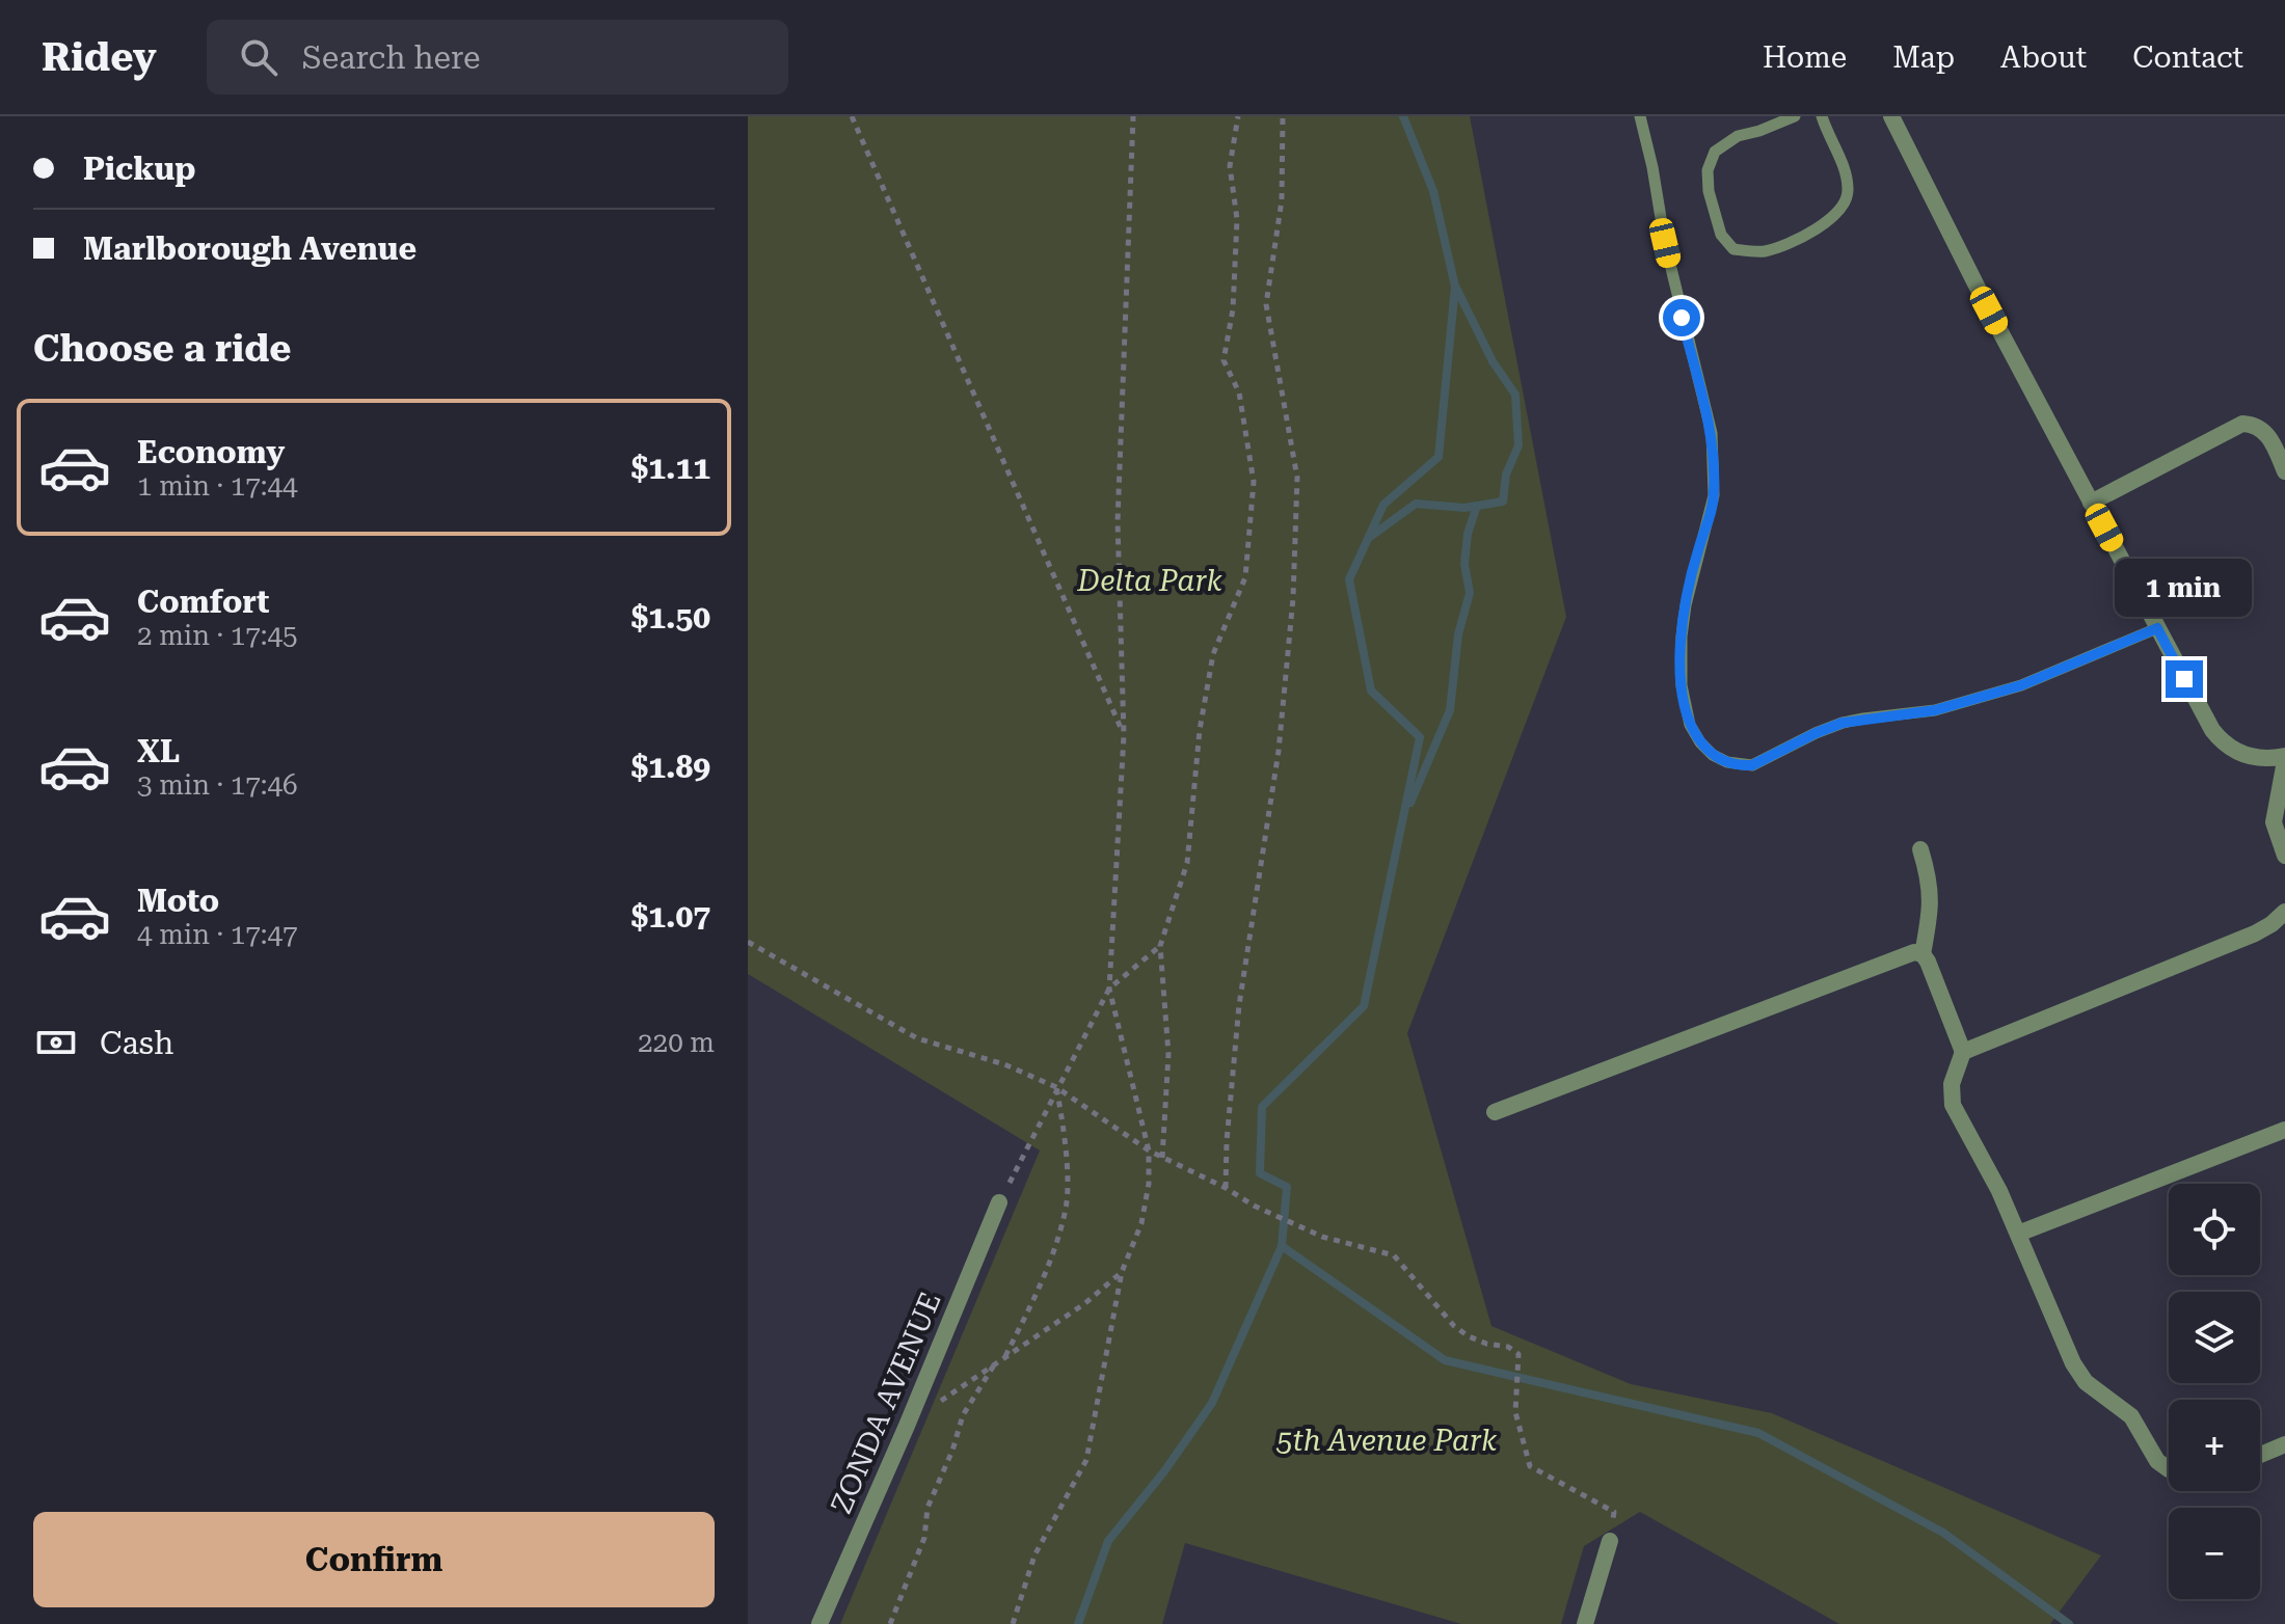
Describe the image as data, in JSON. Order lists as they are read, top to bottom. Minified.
{"streets":{"street":["ZONDA AVENUE"]},"parks":["Delta Park","5th Avenue Park"],"page":{"header":"Ridey","search":"Search here","nav":["Home","Map","About","Contact"],"banner":["Pickup","Marlborough Avenue"],"heading":"Choose a ride","list":[{"name":"Economy","note":"1 min · 17:44","value":"$1.11"},{"name":"Comfort","note":"2 min · 17:45","value":"$1.50"},{"name":"XL","note":"3 min · 17:46","value":"$1.89"},{"name":"Moto","note":"4 min · 17:47","value":"$1.07"}],"bubble":"1 min","pay":["Cash","220 m"],"map_buttons":["+","−"],"buttons":"Confirm"}}
